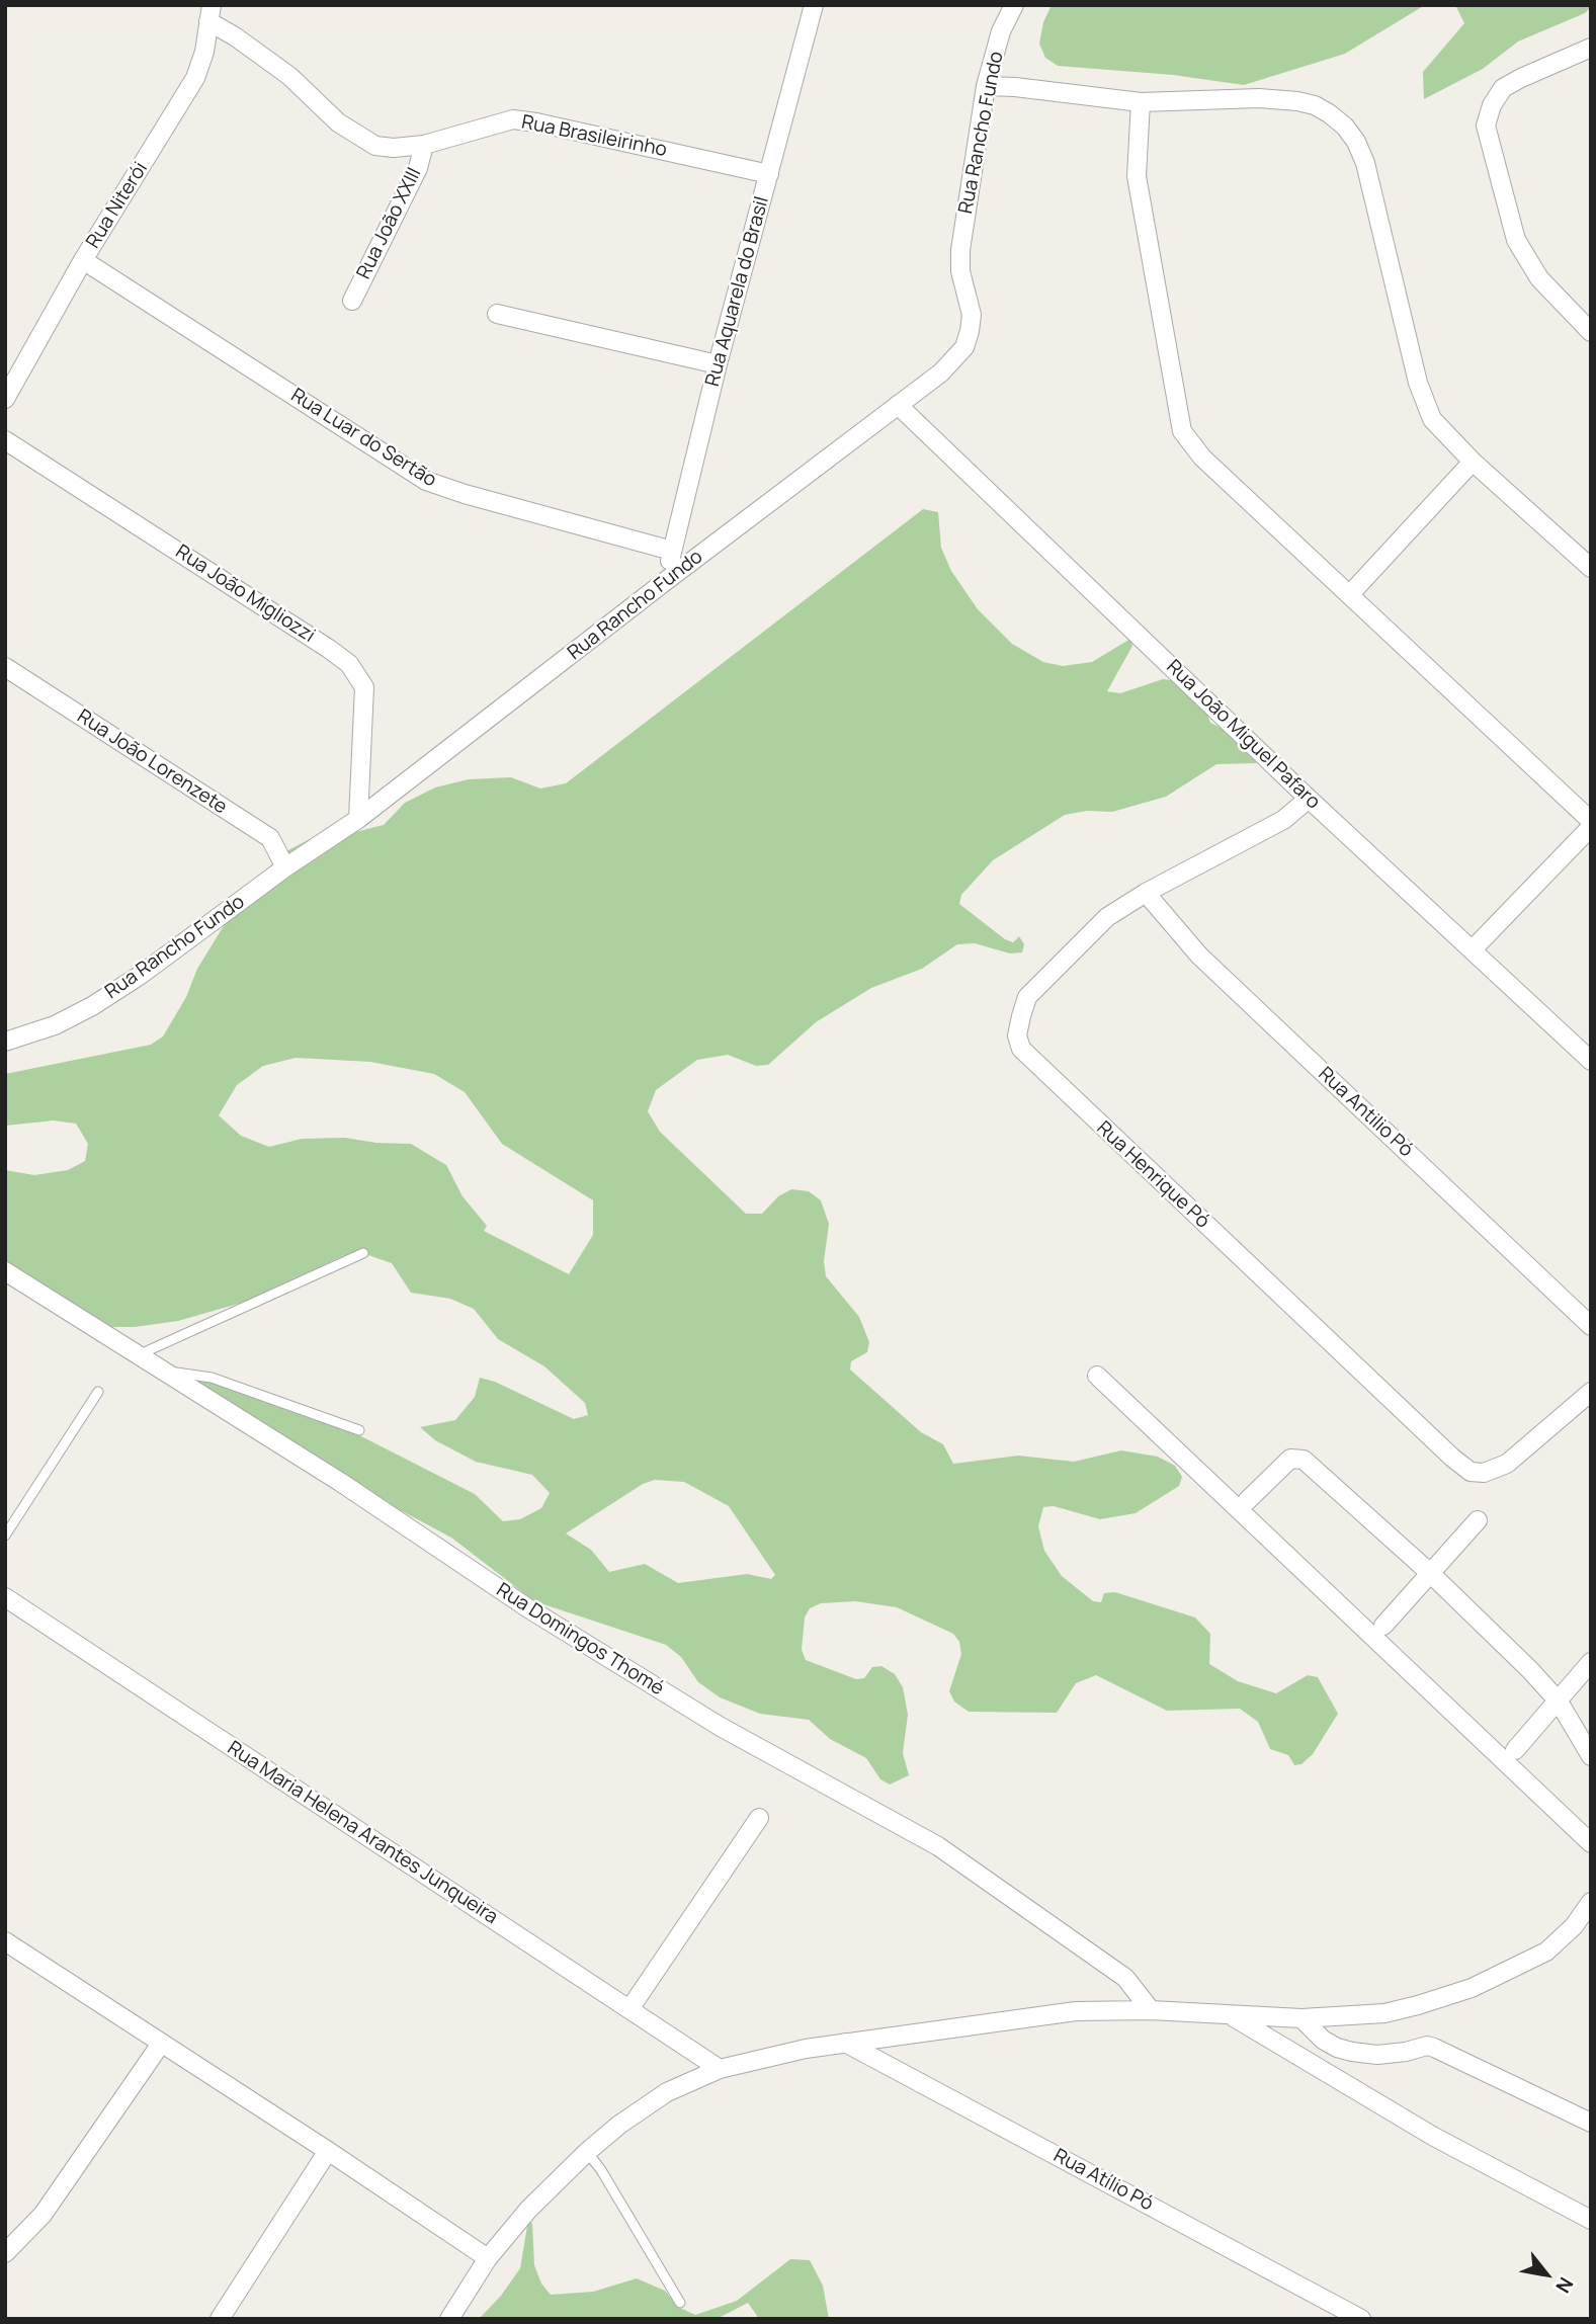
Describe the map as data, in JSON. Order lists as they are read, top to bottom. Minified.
{"streets":{"street":["Rua Rancho Fundo","Rua Brasileirinho","Rua Niterói","Rua João XXIII","Rua Aquarela do Brasil","Rua Luar do Sertão","Rua João Migliozzi","Rua João Miguel Pafaro","Rua João Lorenzete","Rua Antilio Pó","Rua Henrique Pó","Rua Domingos Thomé","Rua Maria Helena Arantes Junqueira","Rua Atílio Pó"]},"crossings":[["Rua Rancho Fundo","Rua Aquarela do Brasil"],["Rua Rancho Fundo","Rua João Migliozzi"],["Rua Rancho Fundo","Rua João Miguel Pafaro"],["Rua Rancho Fundo","Rua João Lorenzete"],["Rua Brasileirinho","Rua Niterói"],["Rua Brasileirinho","Rua João XXIII"],["Rua Brasileirinho","Rua Aquarela do Brasil"],["Rua Niterói","Rua Luar do Sertão"],["Rua Aquarela do Brasil","Rua Luar do Sertão"],["Rua João Miguel Pafaro","Rua Henrique Pó"],["Rua Antilio Pó","Rua Henrique Pó"]],"north":"bottom right"}
